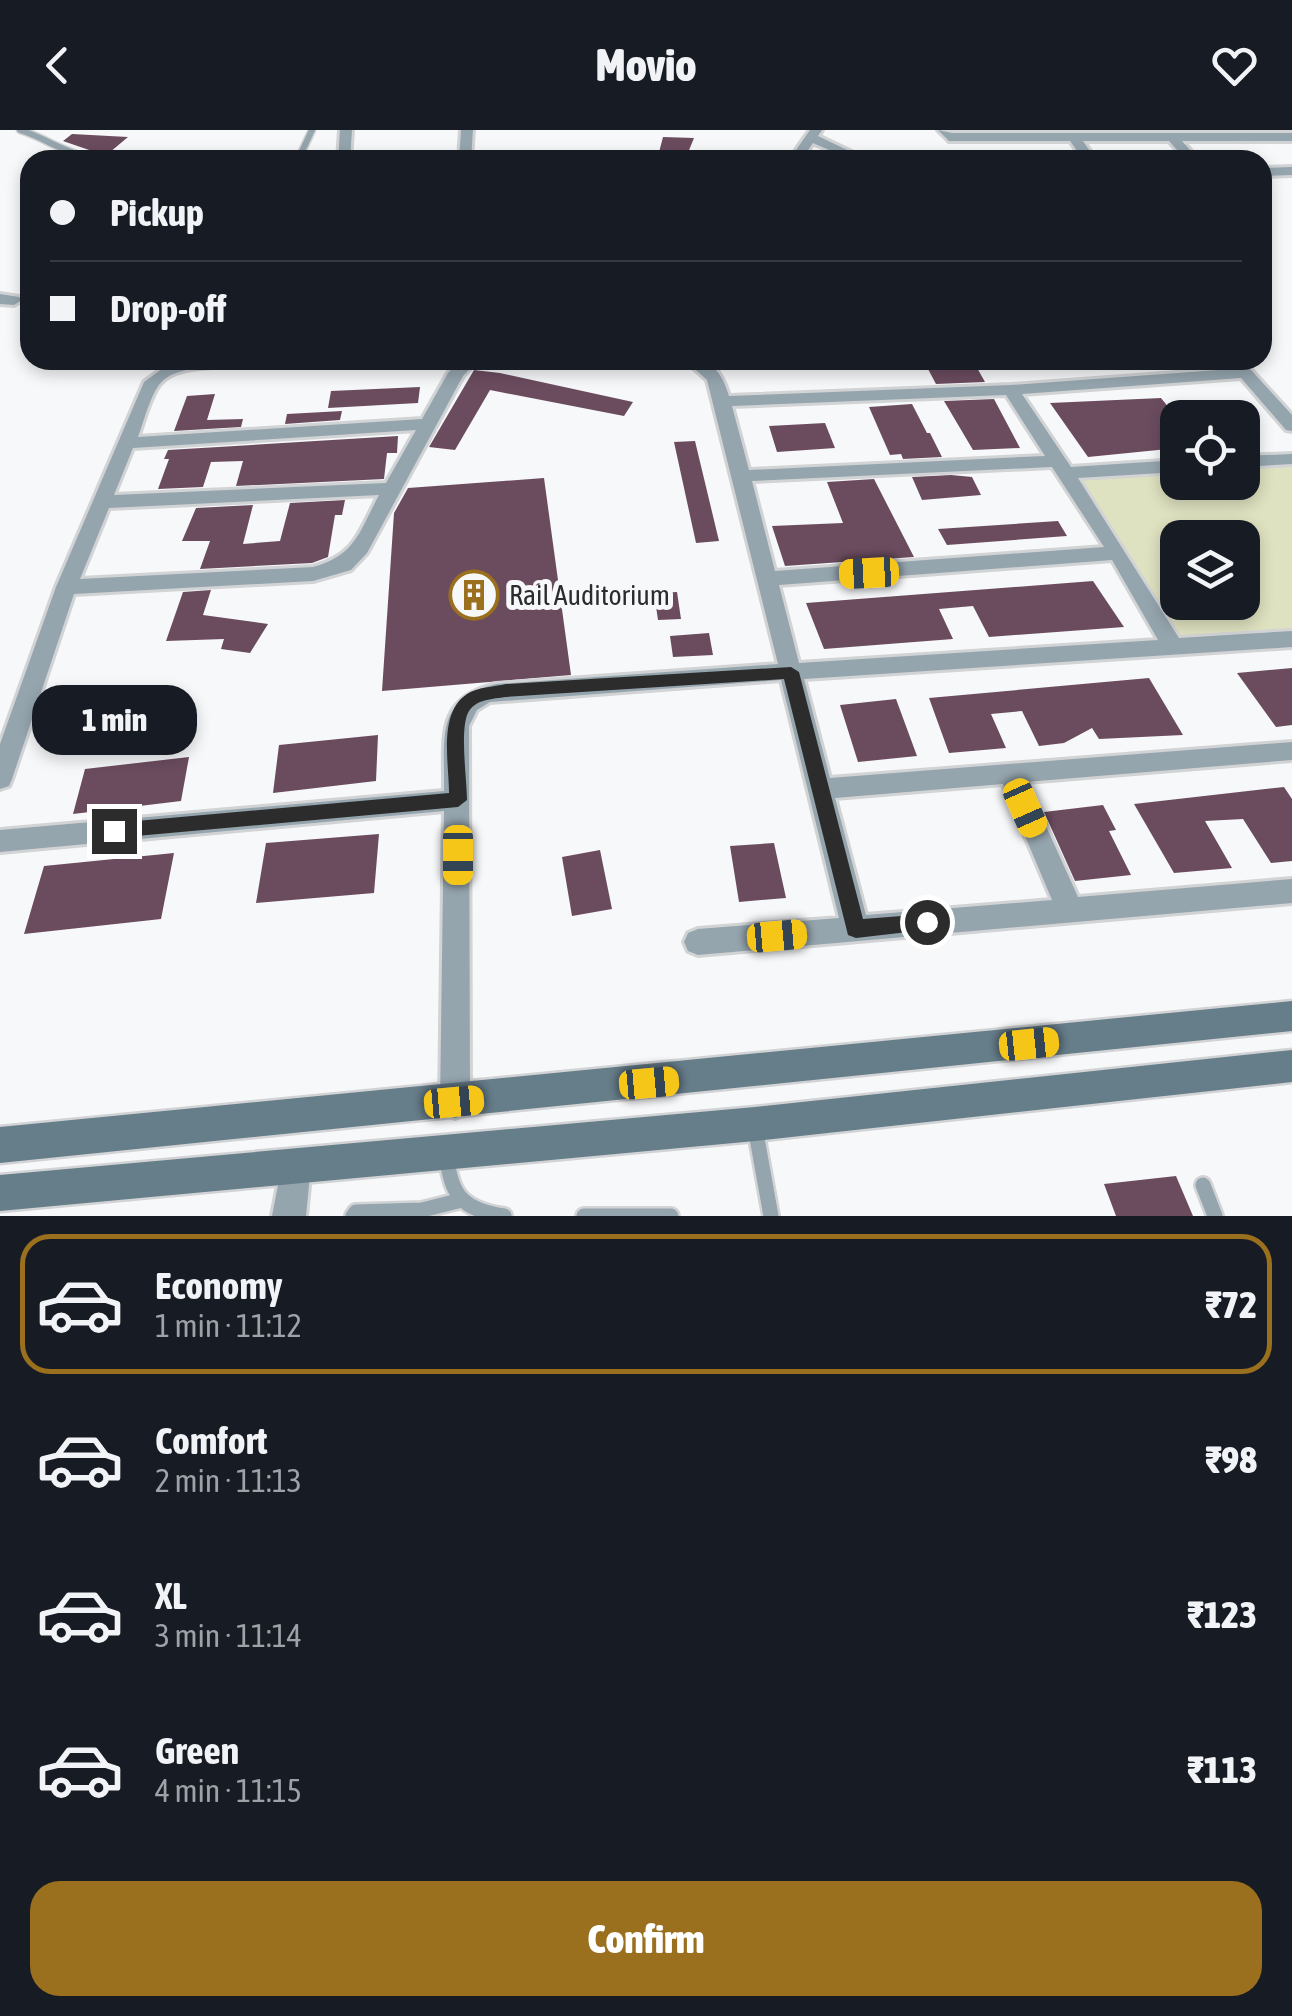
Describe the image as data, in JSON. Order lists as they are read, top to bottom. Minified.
{"places":{"building":["Rail Auditorium"]},"page":{"header":"Movio","banner":["Pickup","Drop-off"],"bubble":"1 min","list":[{"name":"Economy","note":"1 min · 11:12","value":"₹72"},{"name":"Comfort","note":"2 min · 11:13","value":"₹98"},{"name":"XL","note":"3 min · 11:14","value":"₹123"},{"name":"Green","note":"4 min · 11:15","value":"₹113"}],"buttons":"Confirm"}}
